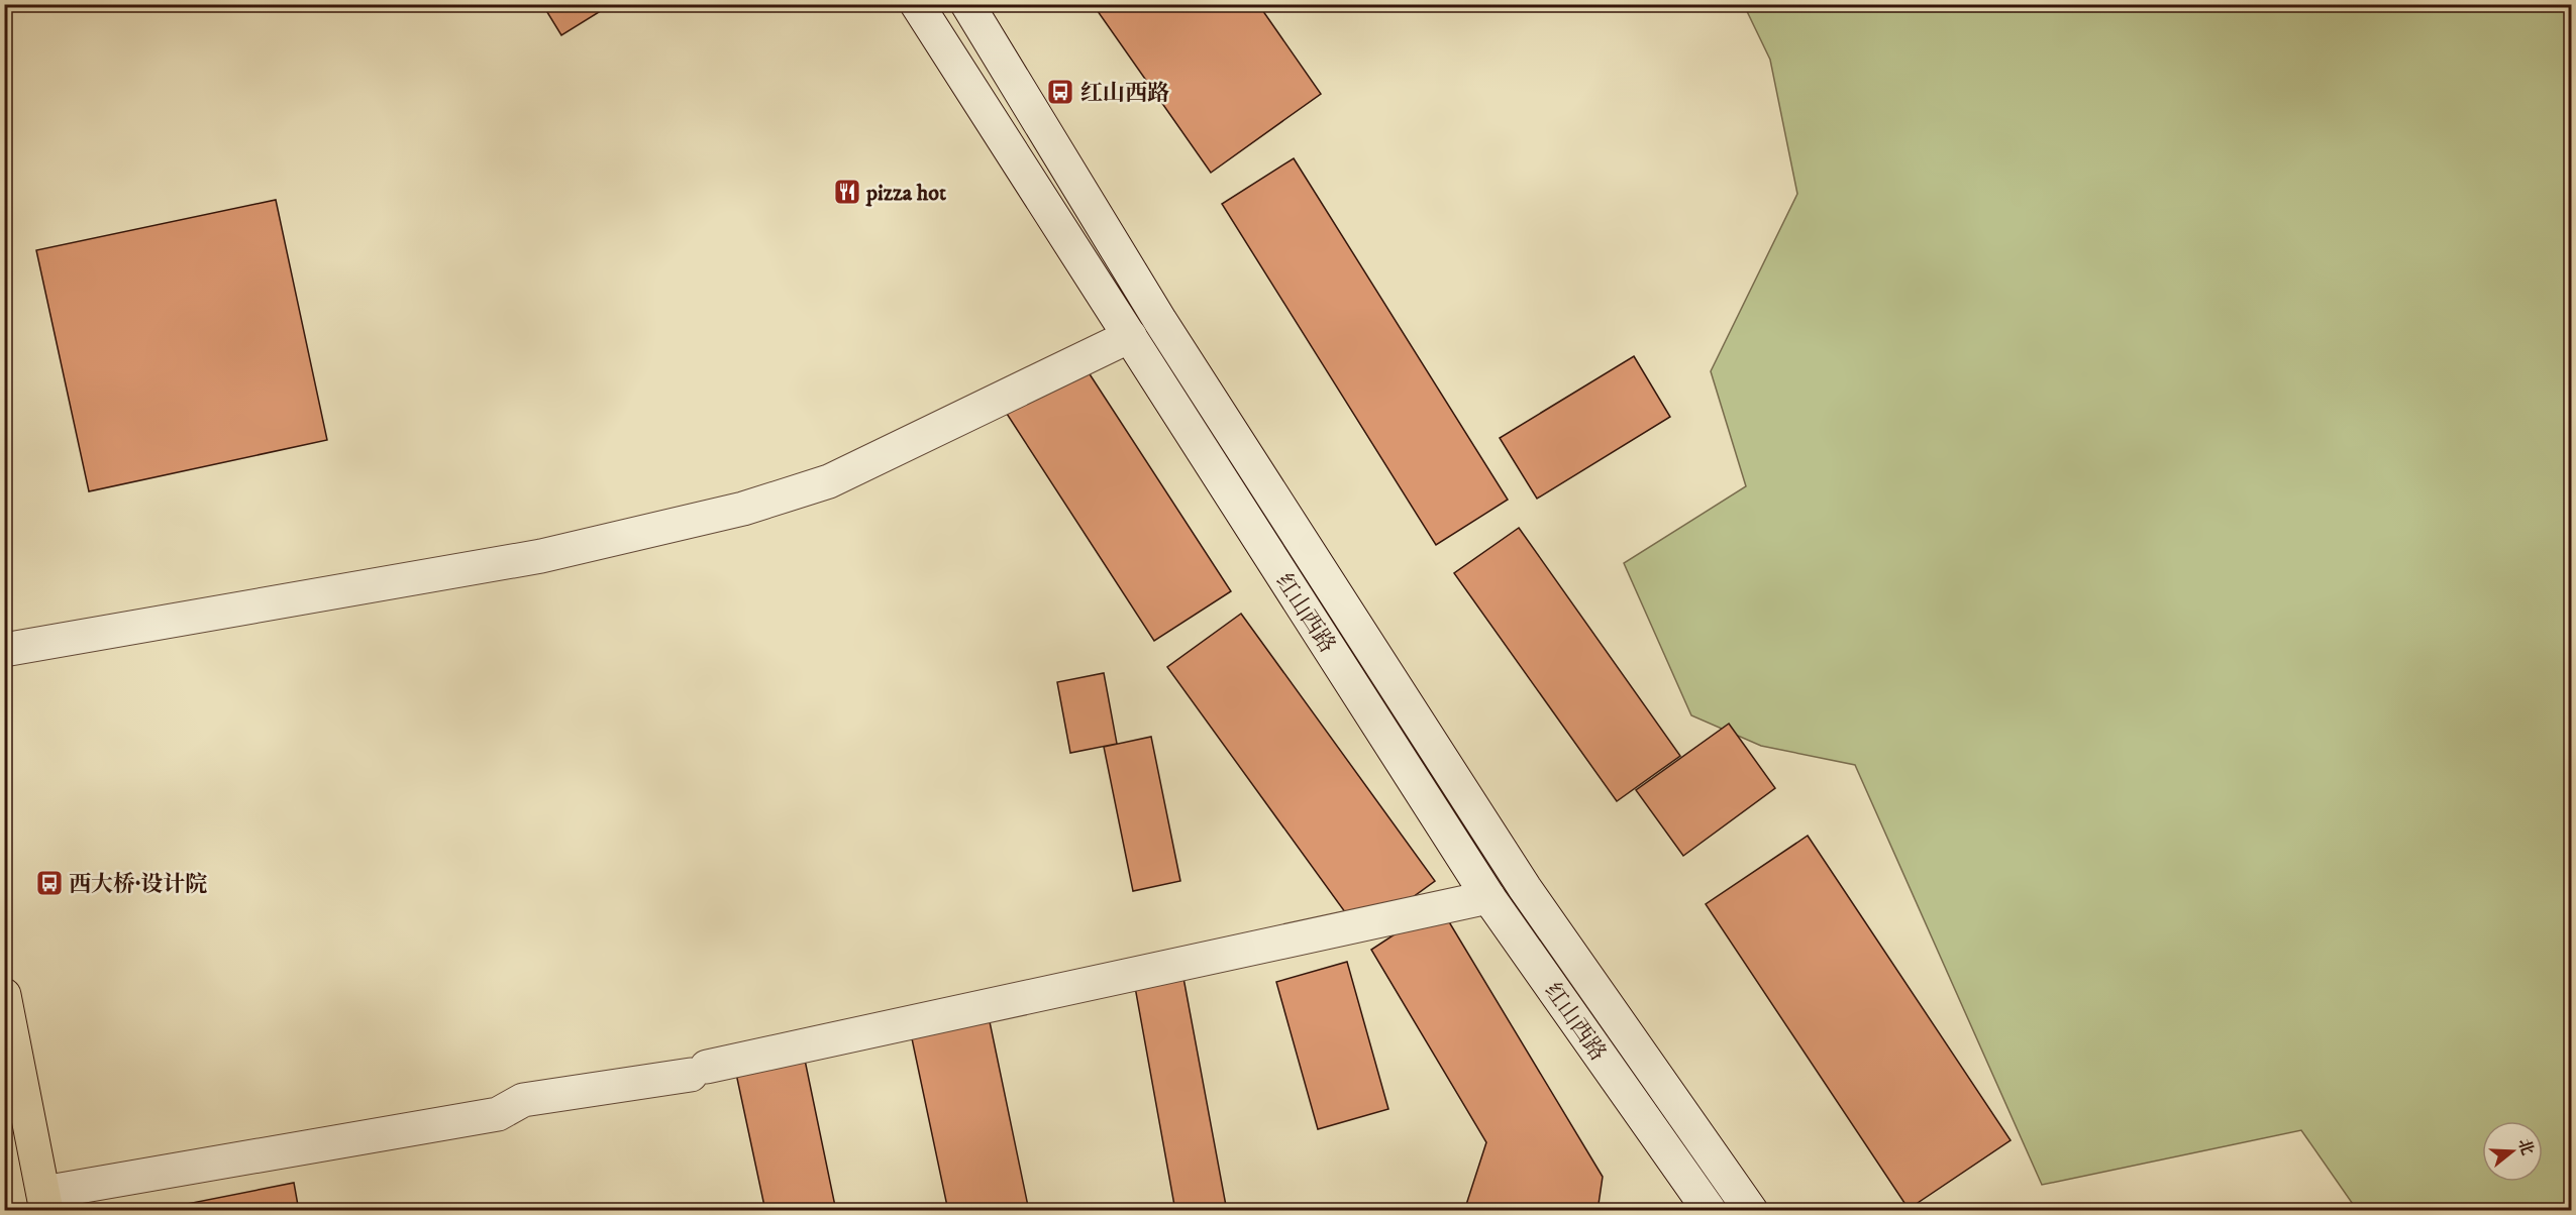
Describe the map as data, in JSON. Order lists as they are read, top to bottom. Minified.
{"streets":{"main road":["红山西路"]},"places":{"bus stop":["红山西路","西大桥·设计院"],"restaurant":["pizza hot"]},"north":"right"}
